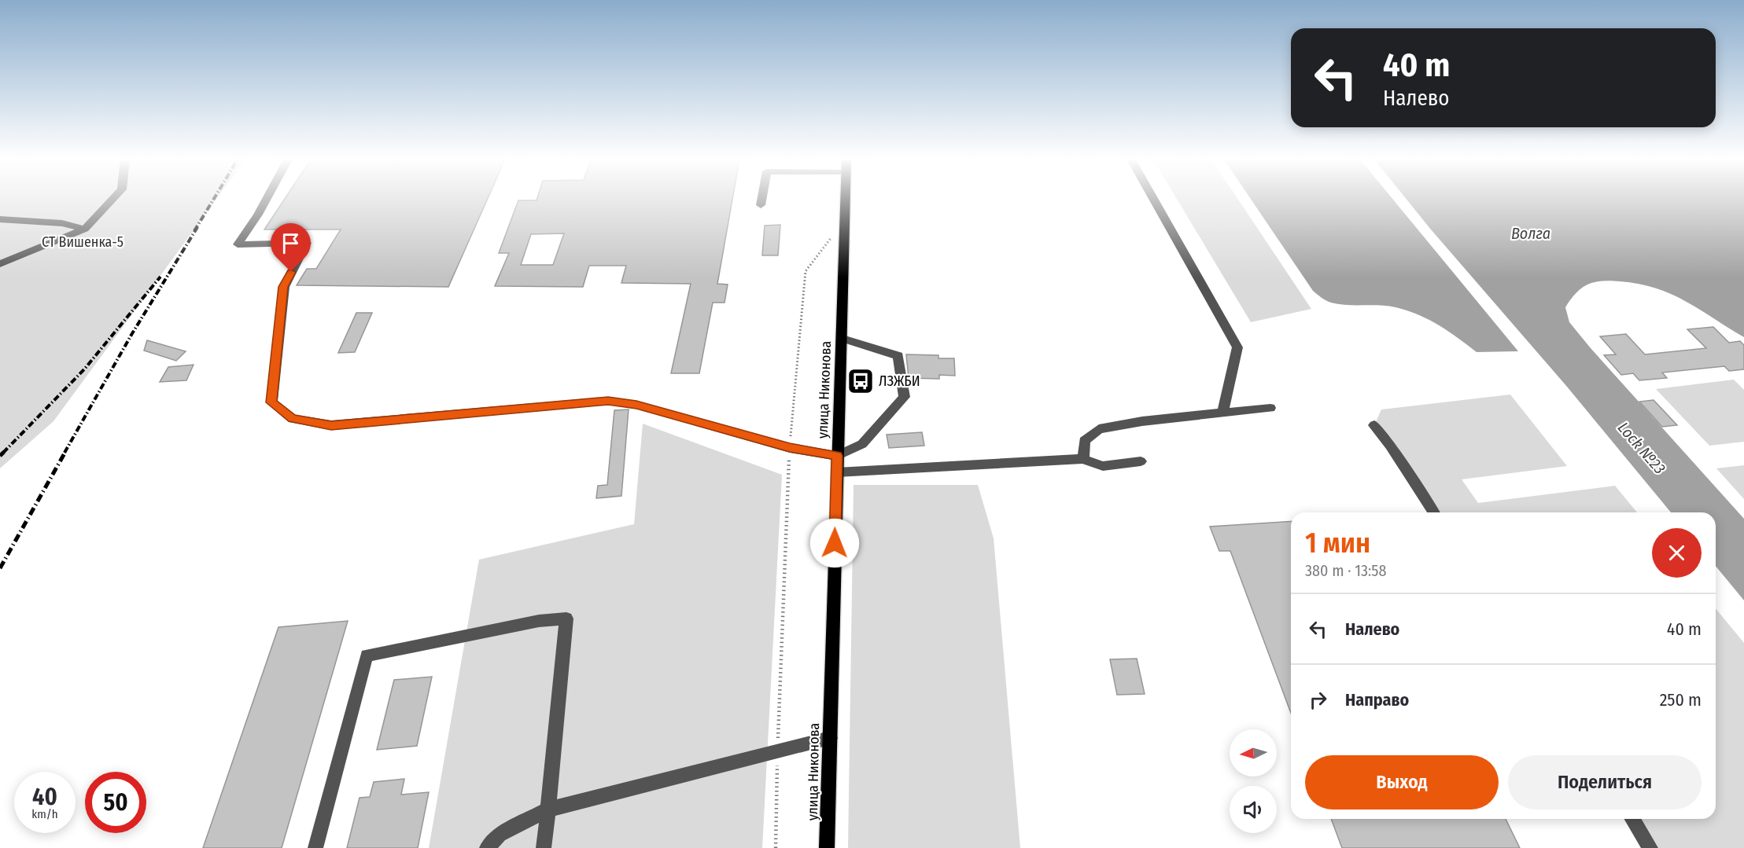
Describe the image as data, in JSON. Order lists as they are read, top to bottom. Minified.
{"streets":{"main road":["улица Никонова"]},"water":["Волга","Lock №23"],"parks":["СТ Вишенка-5"],"places":{"bus stop":["ЛЗЖБИ"]},"north":"left","page":{"turn":["40 m","Налево"],"heading":["1 мин","380 m · 13:58"],"list":[{"name":"Налево","value":"40 m"},{"name":"Направо","value":"250 m"}],"buttons":["Выход","Поделиться"],"speed":"40 km/h","limit":"50"}}
